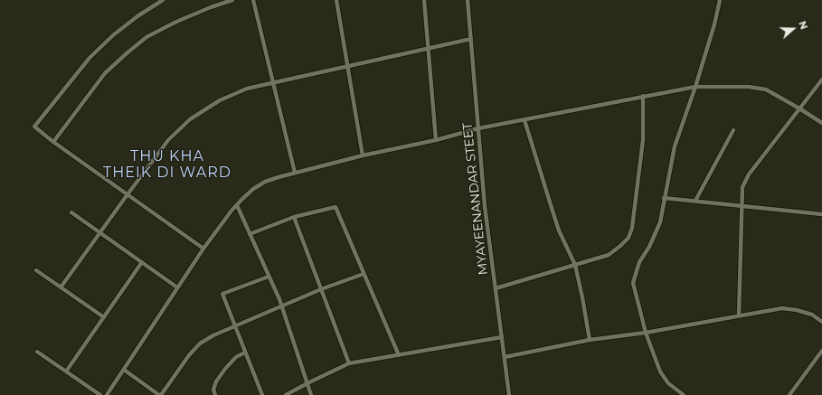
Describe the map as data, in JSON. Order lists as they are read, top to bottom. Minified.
{"streets":{"street":["MYAYEENANDAR STEET"]},"districts":["THU KHA THEIK DI WARD"],"north":"right"}
